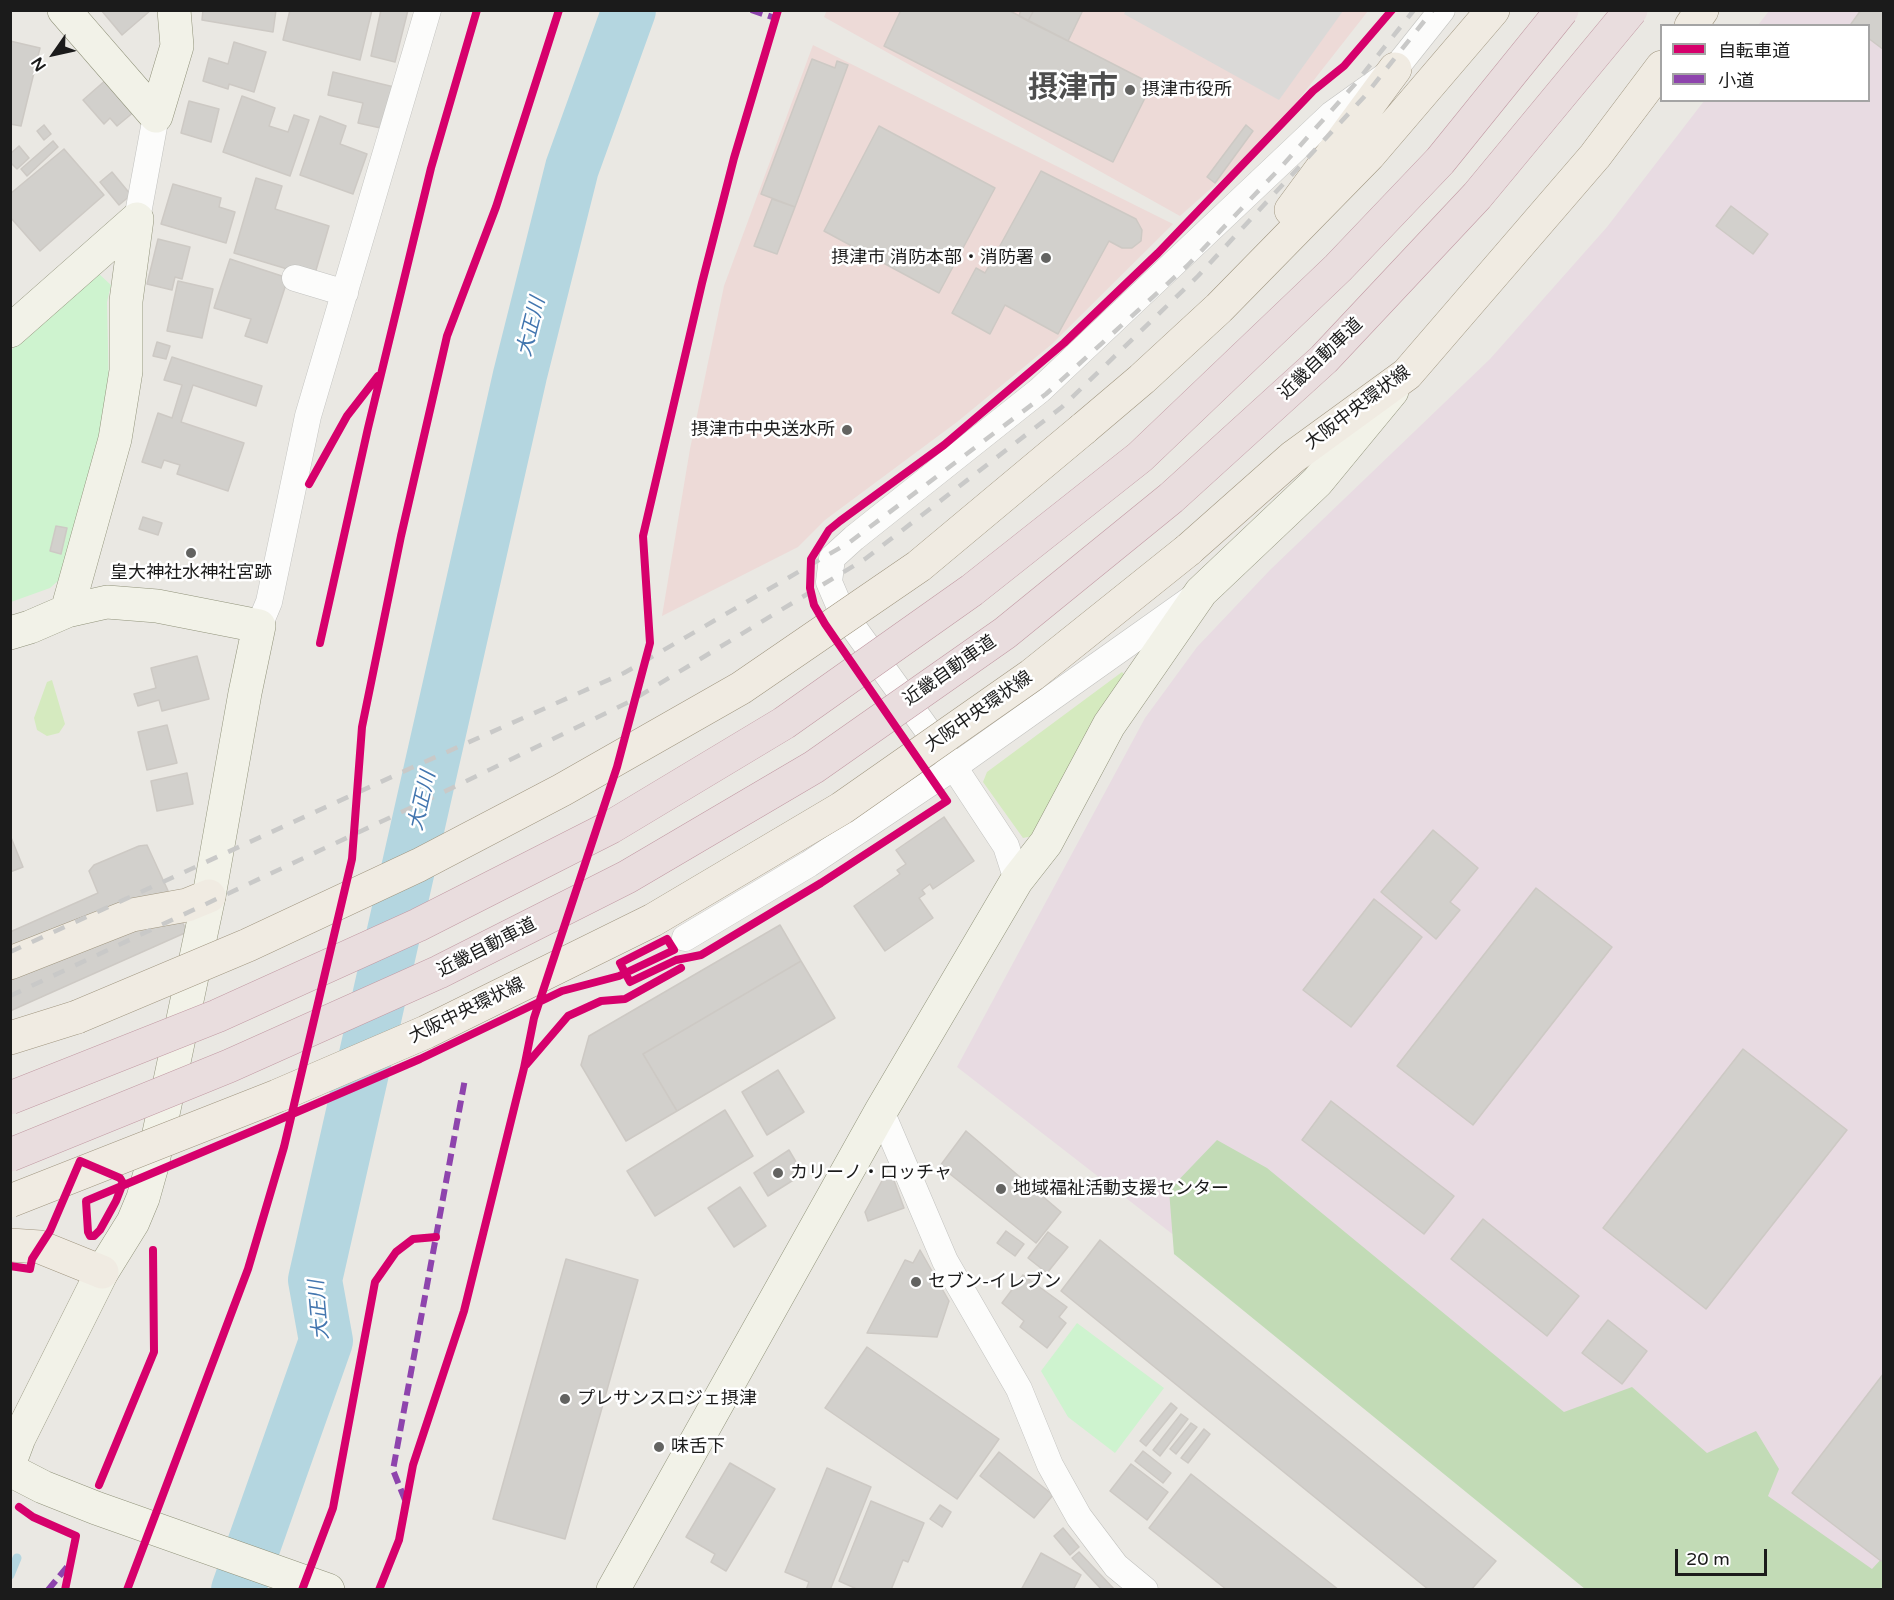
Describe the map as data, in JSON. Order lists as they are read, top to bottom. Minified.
{"streets":{"highway":["近畿自動車道"],"main road":["大阪中央環状線"]},"districts":["摂津市"],"water":["大正川"],"places":["摂津市役所","摂津市 消防本部・消防署","摂津市中央送水所","皇大神社水神社宮跡","カリーノ・ロッチャ","地域福祉活動支援センター","セブン-イレブン","プレサンスロジェ摂津","味舌下"],"legend":["自転車道","小道"],"scale_bar":"20 m","north":"bottom left"}
